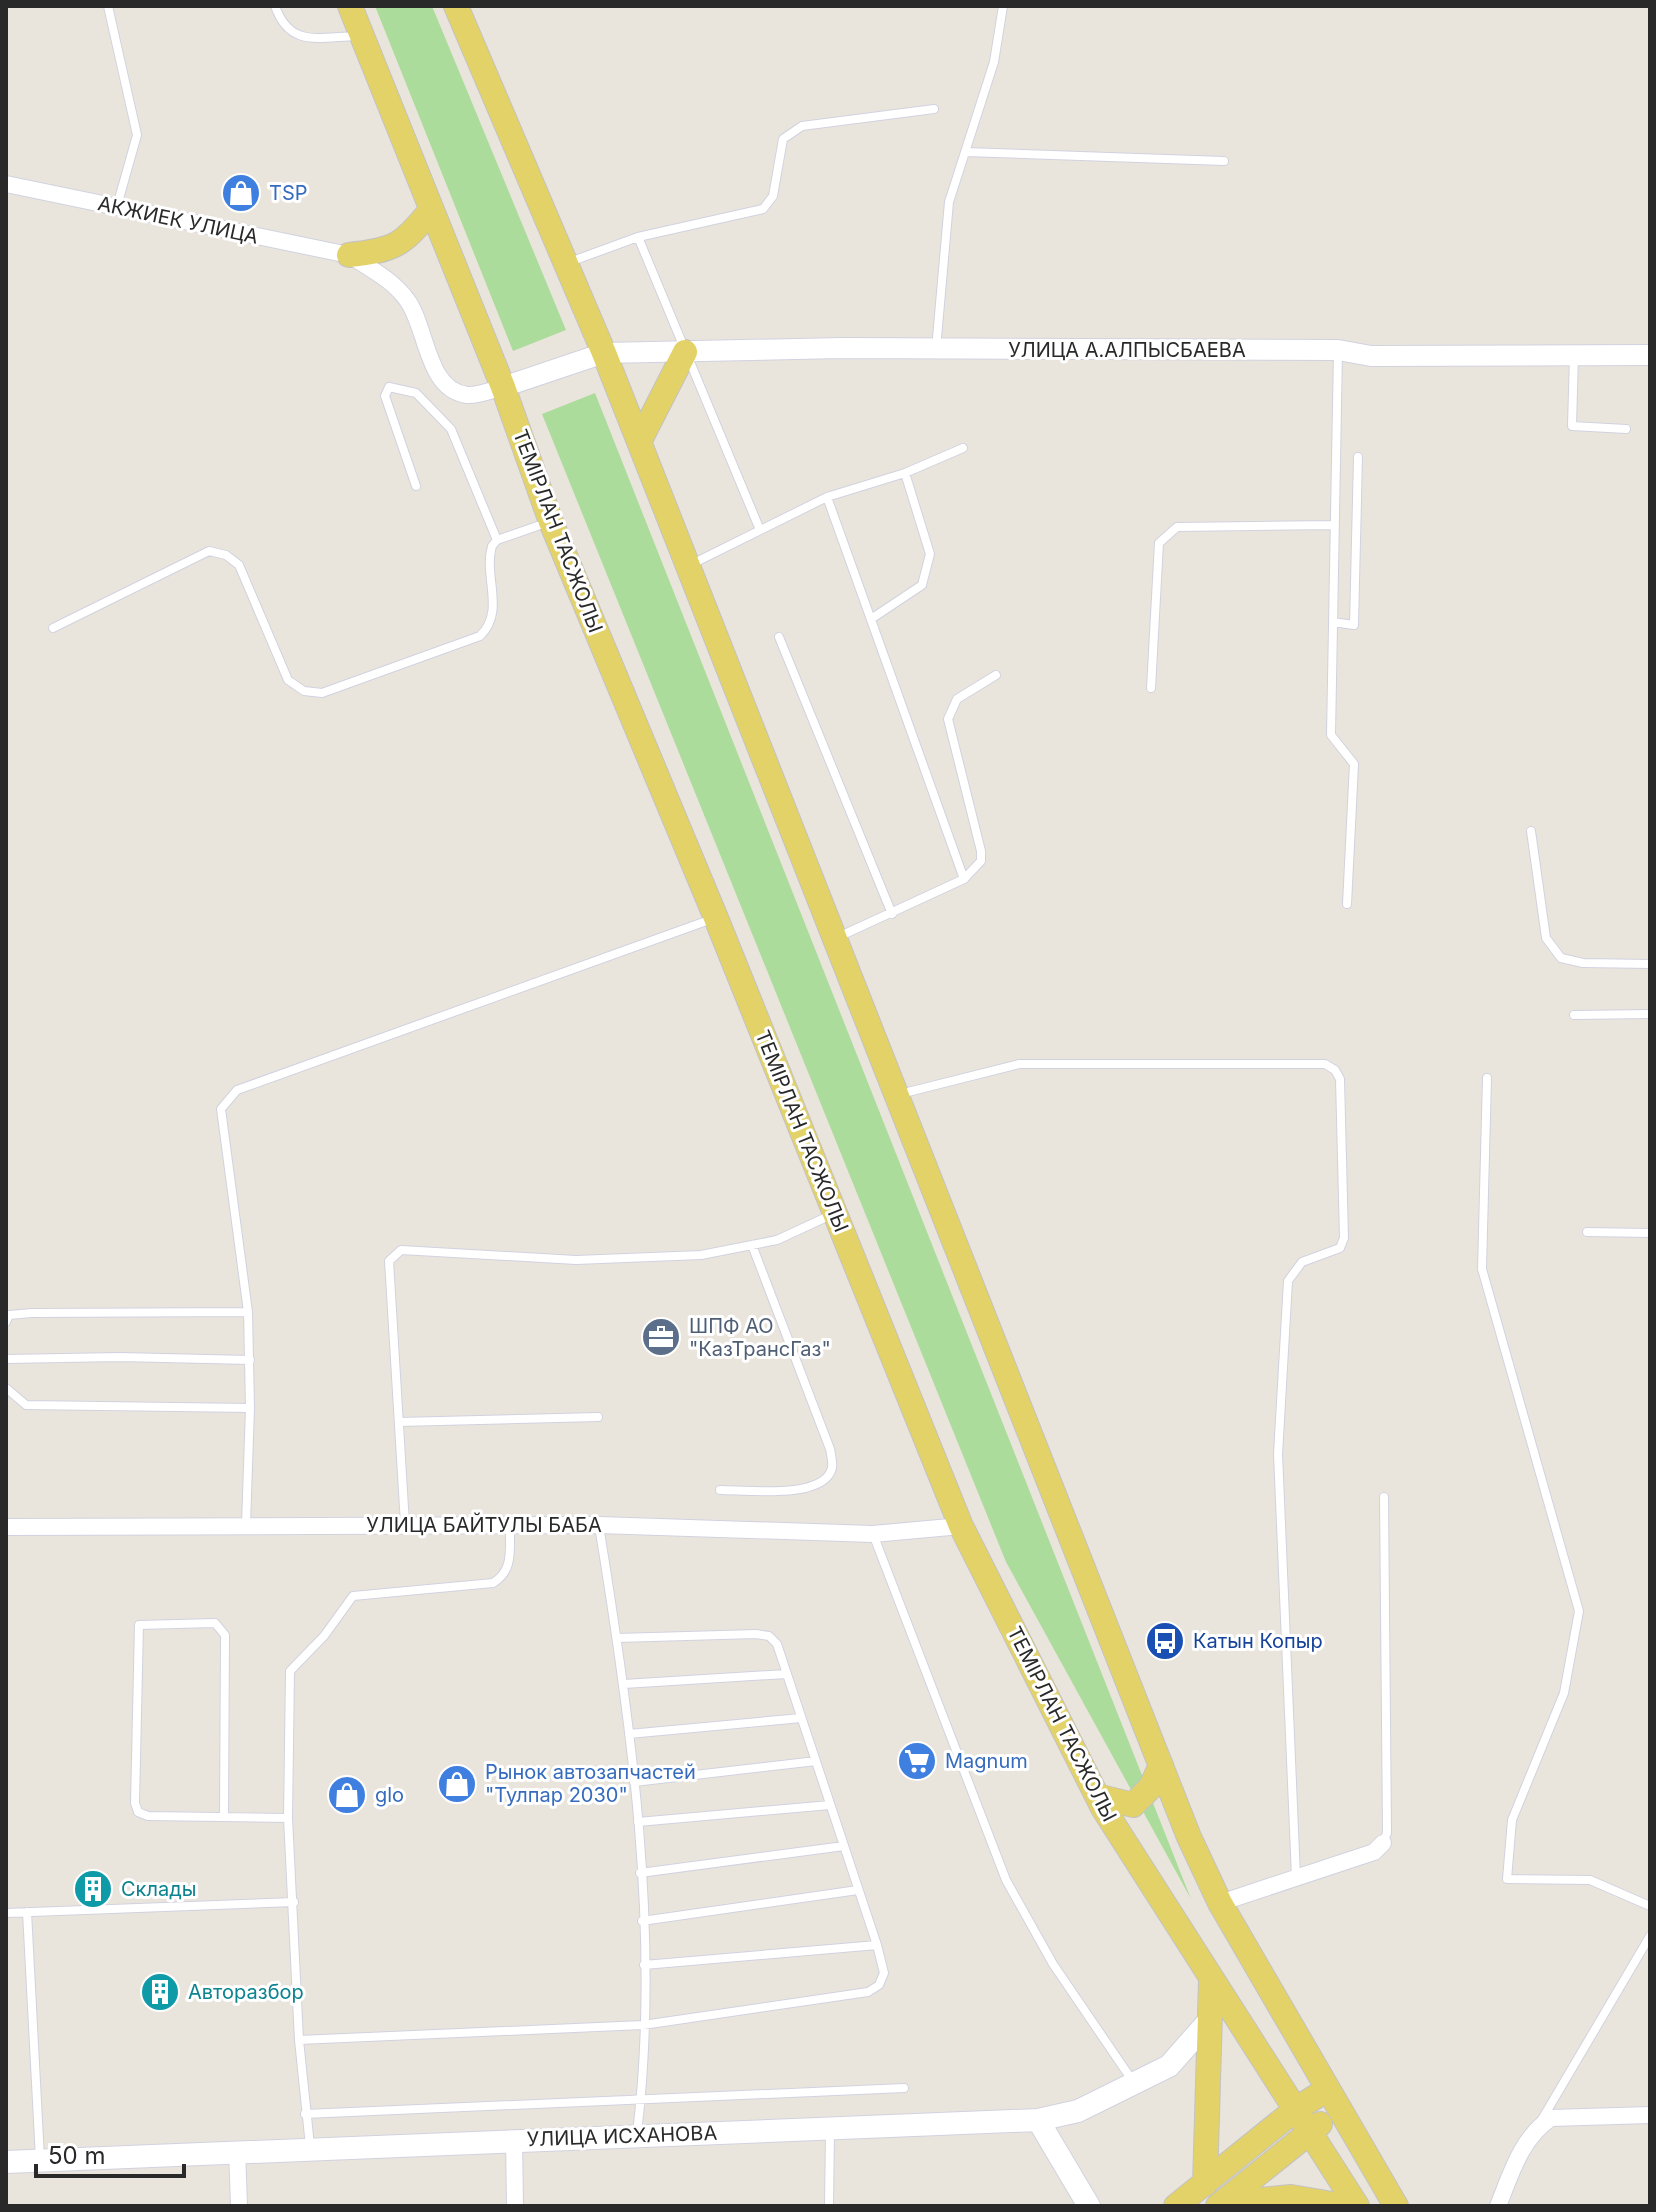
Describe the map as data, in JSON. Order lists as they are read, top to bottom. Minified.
{"streets":{"main road":["ТЕМІРЛАН ТАСЖОЛЫ","УЛИЦА ИСХАНОВА"],"street":["АКЖИЕК УЛИЦА","УЛИЦА А.АЛПЫСБАЕВА","УЛИЦА БАЙТУЛЫ БАБА"]},"crossings":[["УЛИЦА А.АЛПЫСБАЕВА","ТЕМІРЛАН ТАСЖОЛЫ"],["ТЕМІРЛАН ТАСЖОЛЫ","УЛИЦА БАЙТУЛЫ БАБА"]],"places":{"shop":["TSP","Рынок автозапчастей \"Тулпар 2030\"","glo"],"office":["ШПФ АО \"КазТрансГаз\""],"bus stop":["Катын Копыр"],"supermarket":["Magnum"],"building":["Склады","Авторазбор"]},"scale_bar":"50 m"}
